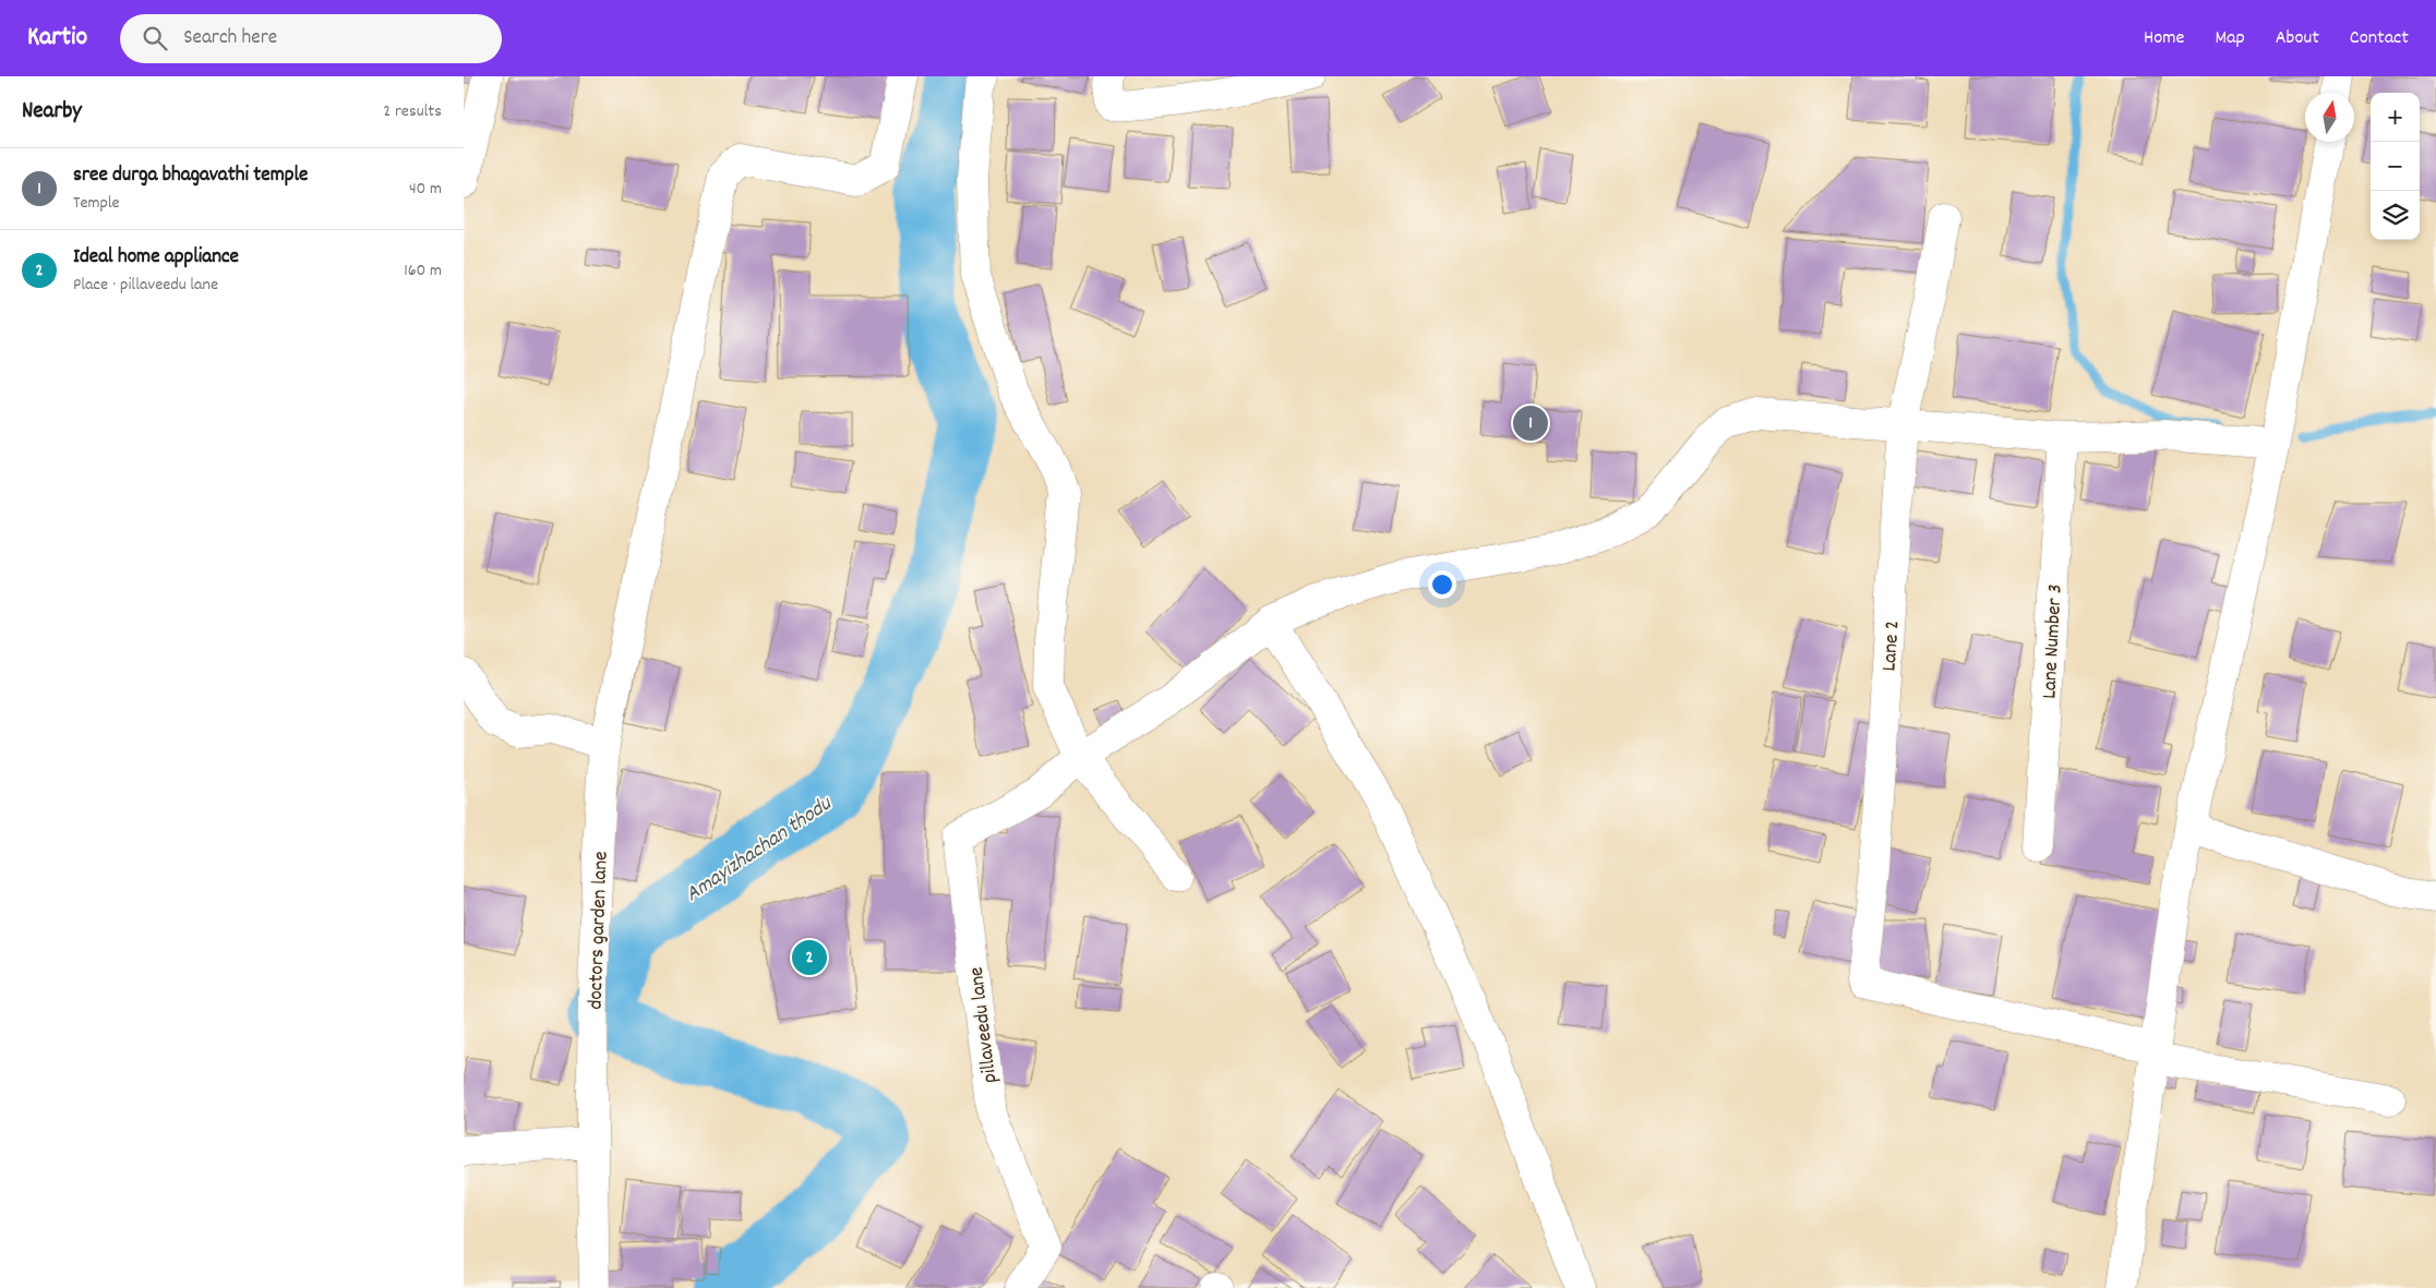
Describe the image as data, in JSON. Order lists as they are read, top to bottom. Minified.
{"streets":{"street":["Lane Number 3","Lane 2","doctors garden lane","pillaveedu lane"]},"water":["Amayizhachan thodu"],"north":"top","page":{"header":"Kartio","search":"Search here","nav":["Home","Map","About","Contact"],"heading":["Nearby","2 results"],"map_buttons":["+","−"],"list":[{"mark":"1","name":"sree durga bhagavathi temple","note":"Temple","value":"40 m"},{"mark":"2","name":"Ideal home appliance","note":"Place · pillaveedu lane","value":"160 m"}],"pins":["1","2"]}}
